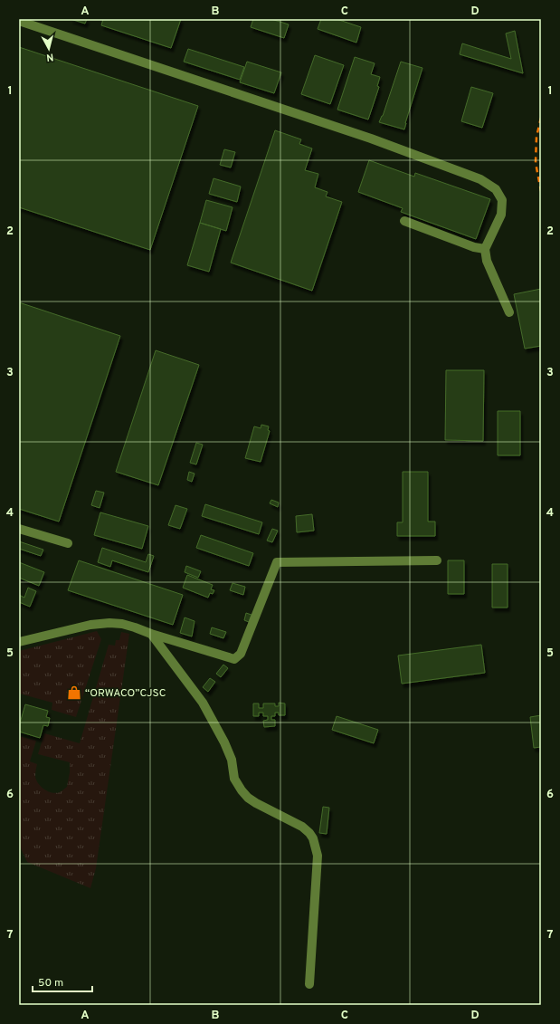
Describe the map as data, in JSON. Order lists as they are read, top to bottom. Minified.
{"places":{"shop":["“ORWACO”CJSC"]},"scale_bar":"50 m","north":"bottom","grid":{"columns":["A","B","C","D"],"rows":["1","2","3","4","5","6","7"]}}
